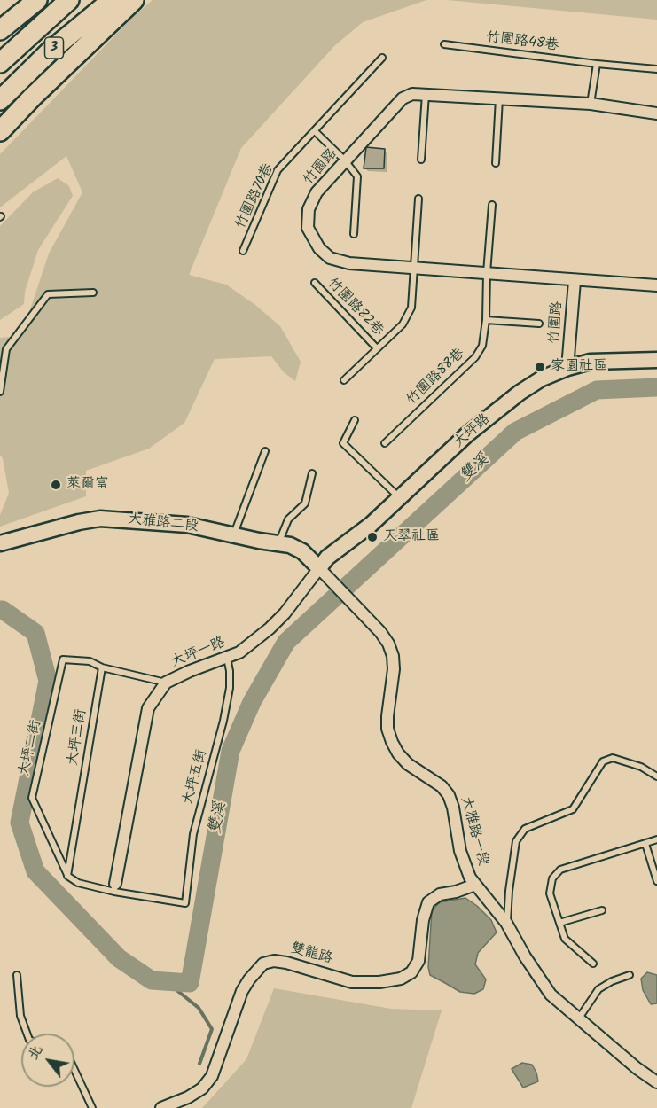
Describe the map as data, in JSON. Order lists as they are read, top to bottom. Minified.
{"streets":{"highway":["3"],"street":["竹園路","竹圍路","大坪路","大雅路二段","大坪一路","大雅路一段","雙龍路"],"lane":["竹圍路48巷","竹圍路70巷","竹圍路82巷","竹圍路88巷","大坪三街","大坪二街","大坪五街"]},"crossings":[["竹園路","竹圍路82巷"],["竹園路","竹圍路"],["竹園路","竹圍路88巷"],["竹圍路","大坪路"],["大坪路","大雅路二段"],["大坪路","大坪一路"],["大坪路","大雅路一段"],["大雅路二段","大坪一路"],["大雅路二段","大雅路一段"],["大坪一路","大坪五街"],["大坪一路","大雅路一段"],["大坪三街","大坪二街"],["大雅路一段","雙龍路"]],"water":["雙溪"],"places":["家園社區","萊爾富","天翠社區"],"north":"top left"}
